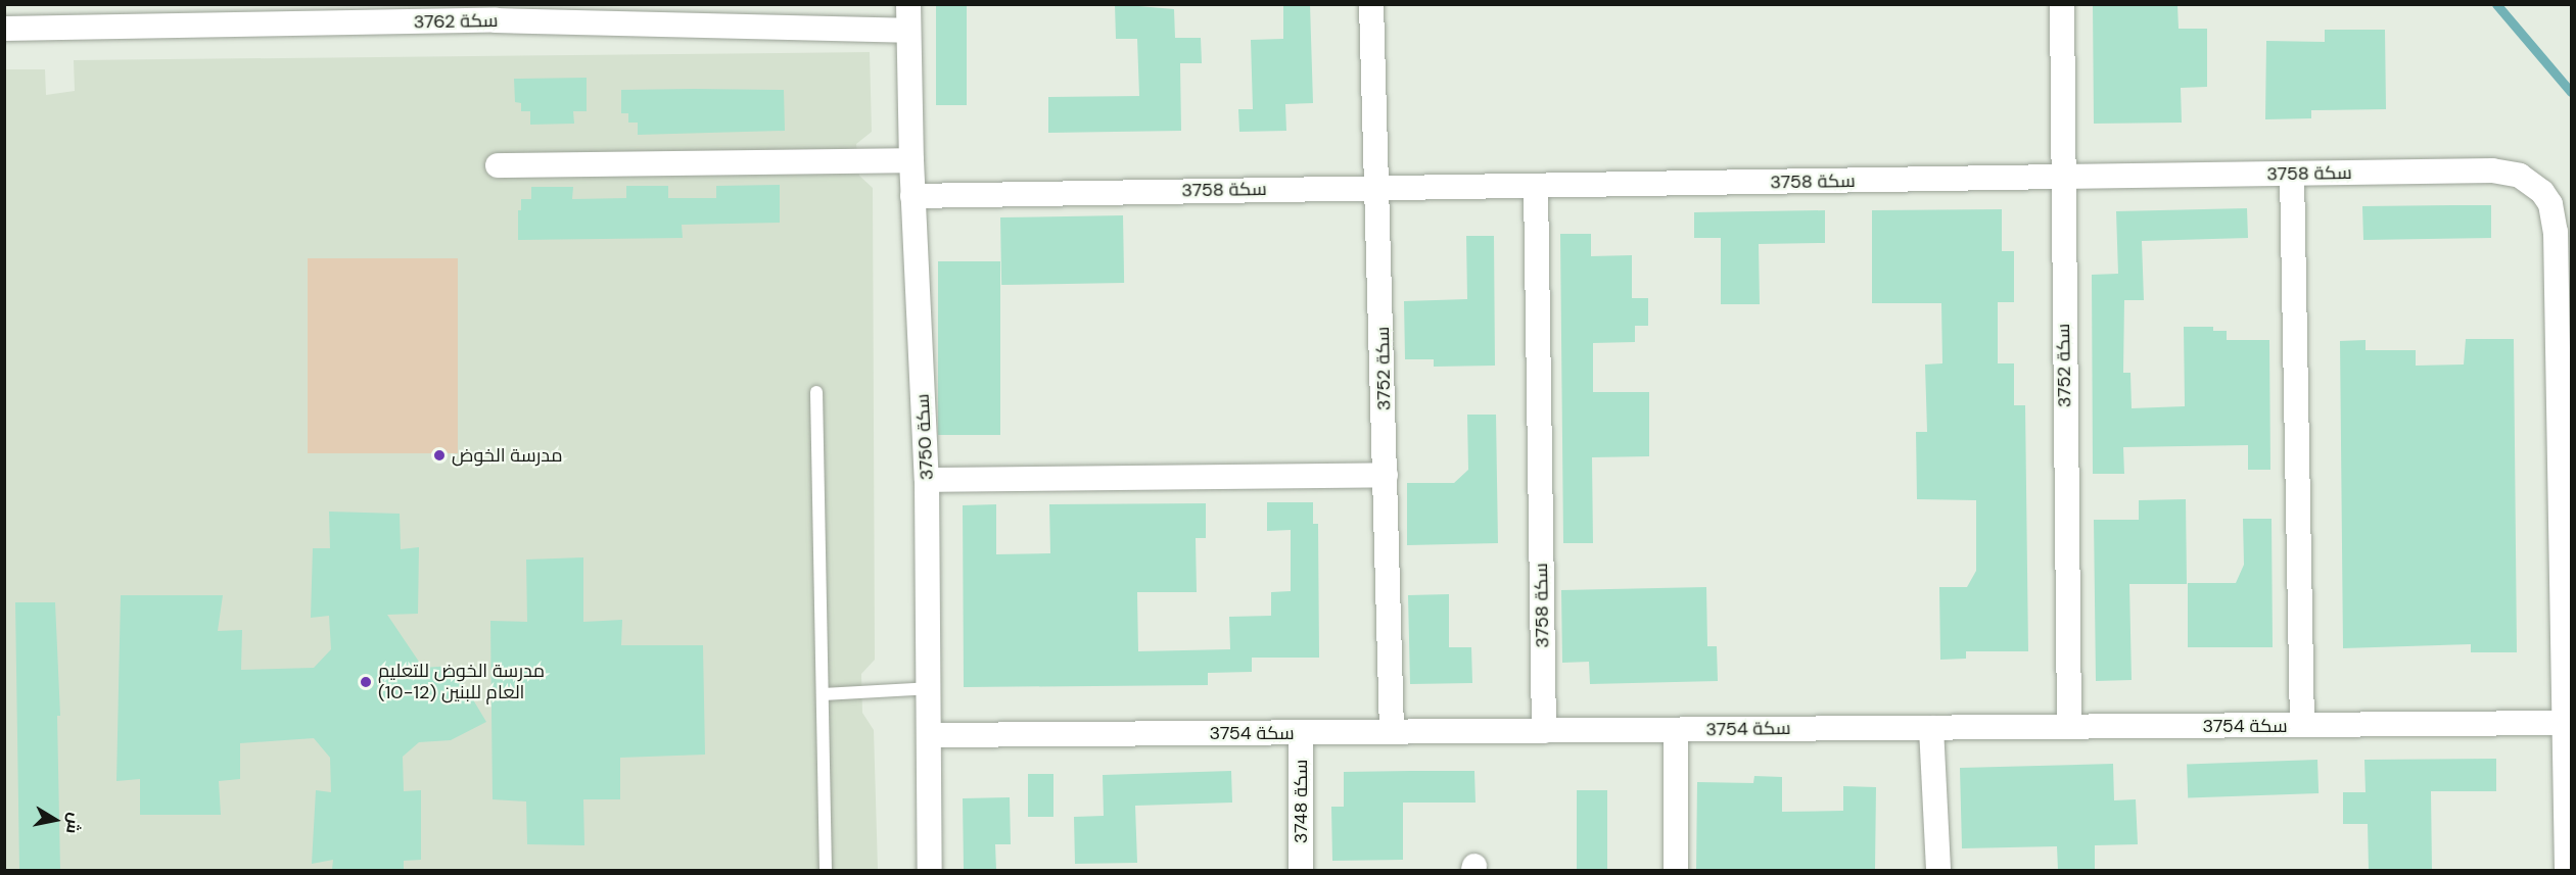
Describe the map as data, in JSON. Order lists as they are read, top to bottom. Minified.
{"streets":{"street":["سكة 3762","سكة 3758","سكة 3752","سكة 3750","سكة 3754","سكة 3748"]},"crossings":[["سكة 3762","سكة 3750"],["سكة 3758","سكة 3752"],["سكة 3758","سكة 3750"],["سكة 3758","سكة 3754"],["سكة 3752","سكة 3754"],["سكة 3750","سكة 3754"],["سكة 3754","سكة 3748"]],"places":["مدرسة الخوض","مدرسة الخوض للتعليم العام للبنين (12-10)"],"north":"right"}
